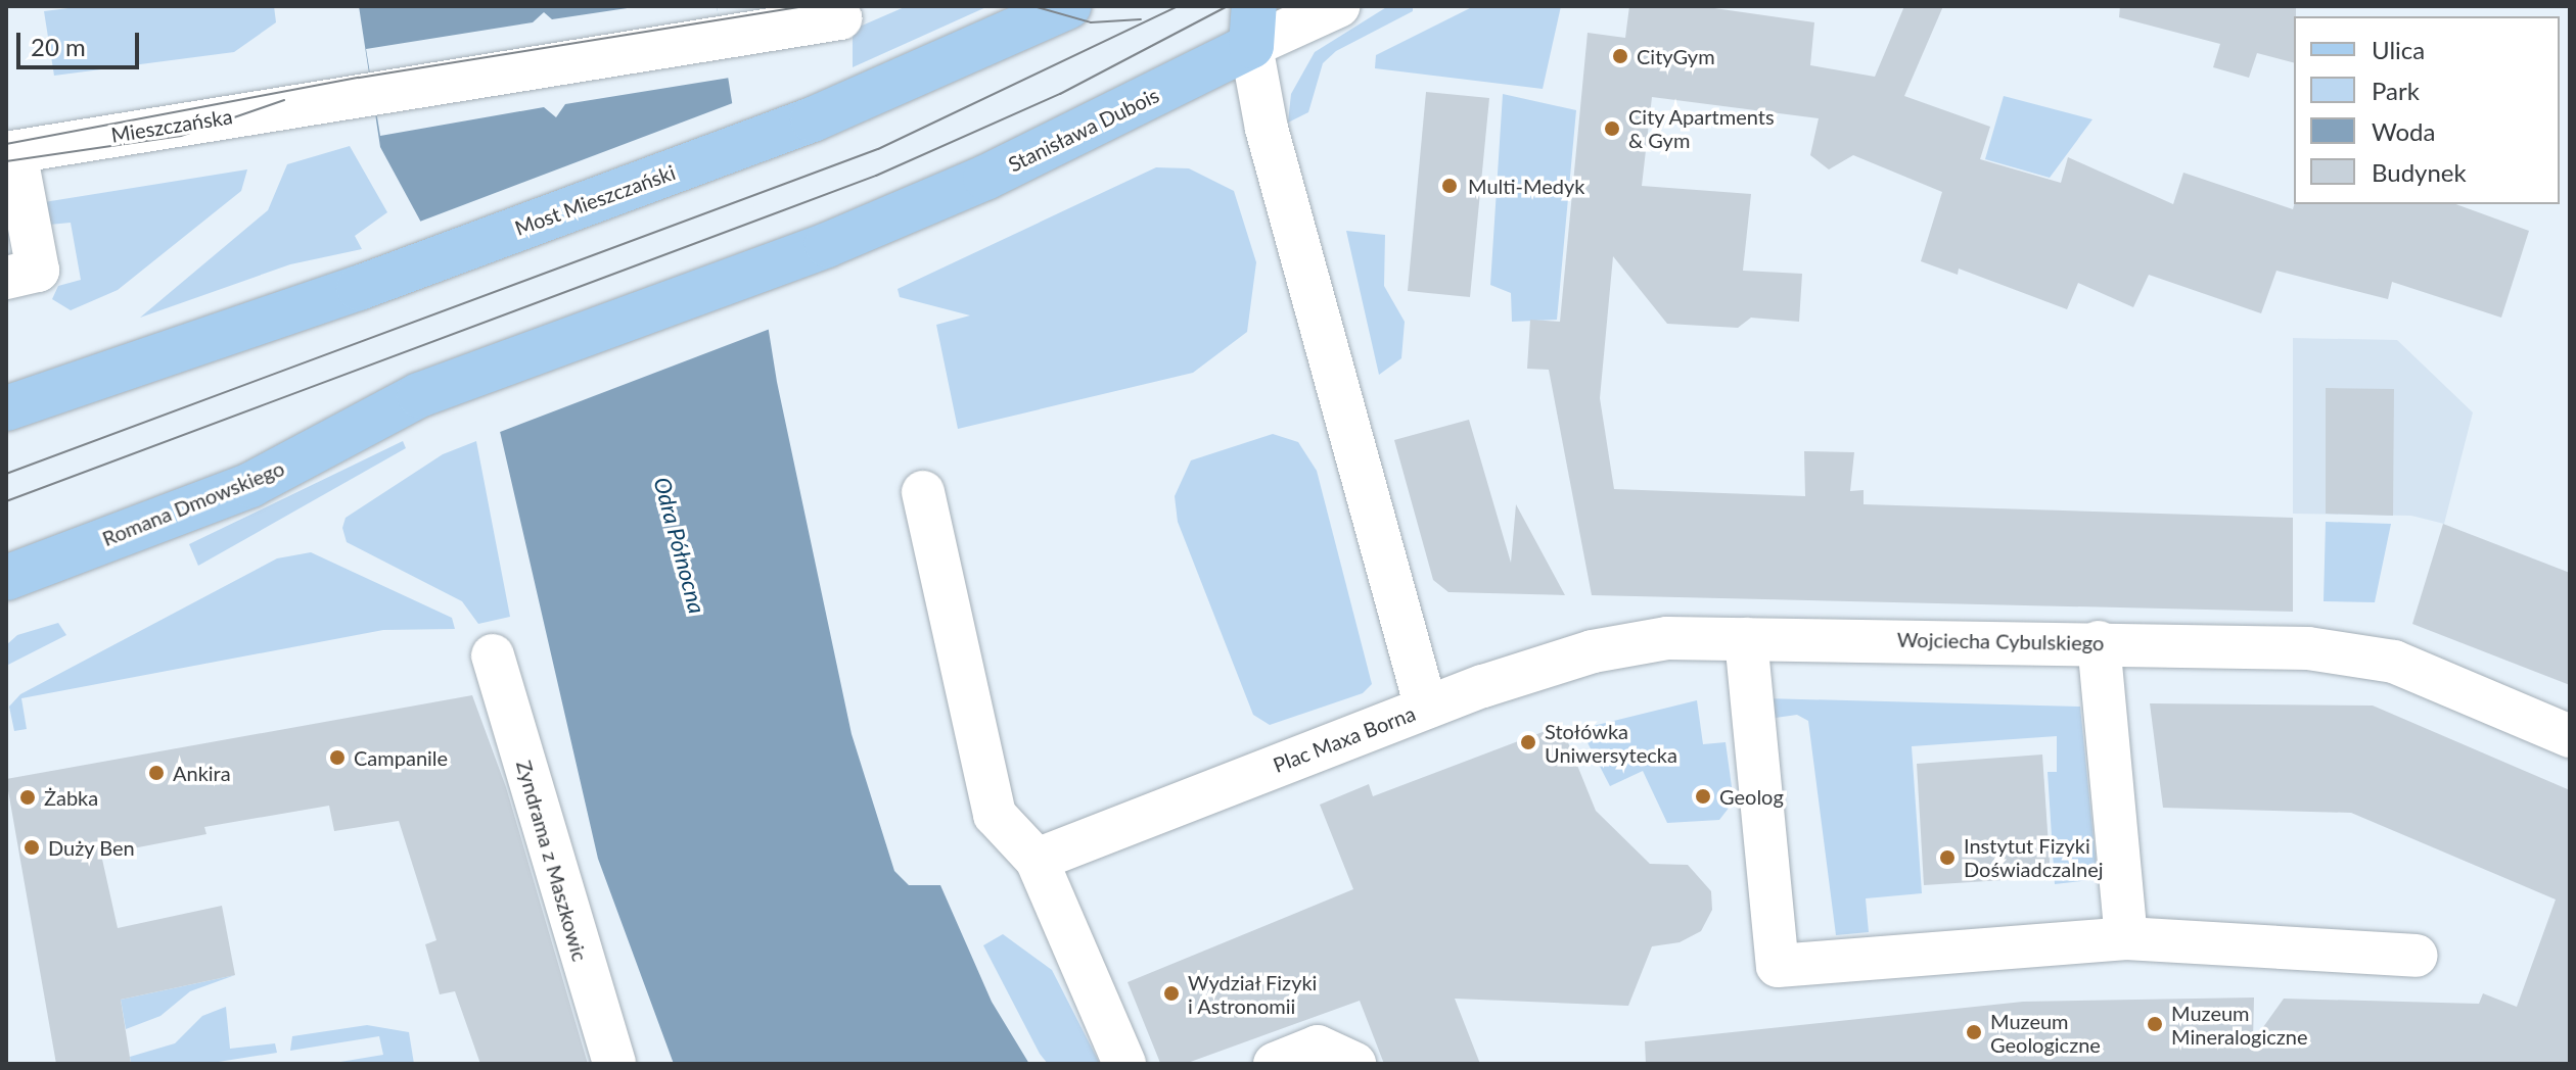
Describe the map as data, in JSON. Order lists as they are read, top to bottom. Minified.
{"streets":{"main road":["Stanisława Dubois","Most Mieszczański","Romana Dmowskiego"],"street":["Mieszczańska","Wojciecha Cybulskiego","Plac Maxa Borna","Zyndrama z Maszkowic"]},"crossings":[["Stanisława Dubois","Romana Dmowskiego"],["Stanisława Dubois","Plac Maxa Borna"],["Wojciecha Cybulskiego","Plac Maxa Borna"]],"water":["Odra Północna"],"places":["CityGym","City Apartments & Gym","Multi-Medyk","Stołówka Uniwersytecka","Campanile","Ankira","Geolog","Żabka","Duży Ben","Instytut Fizyki Doświadczalnej","Wydział Fizyki i Astronomii","Muzeum Mineralogiczne","Muzeum Geologiczne"],"legend":["Ulica","Park","Woda","Budynek"],"scale_bar":"20 m"}
